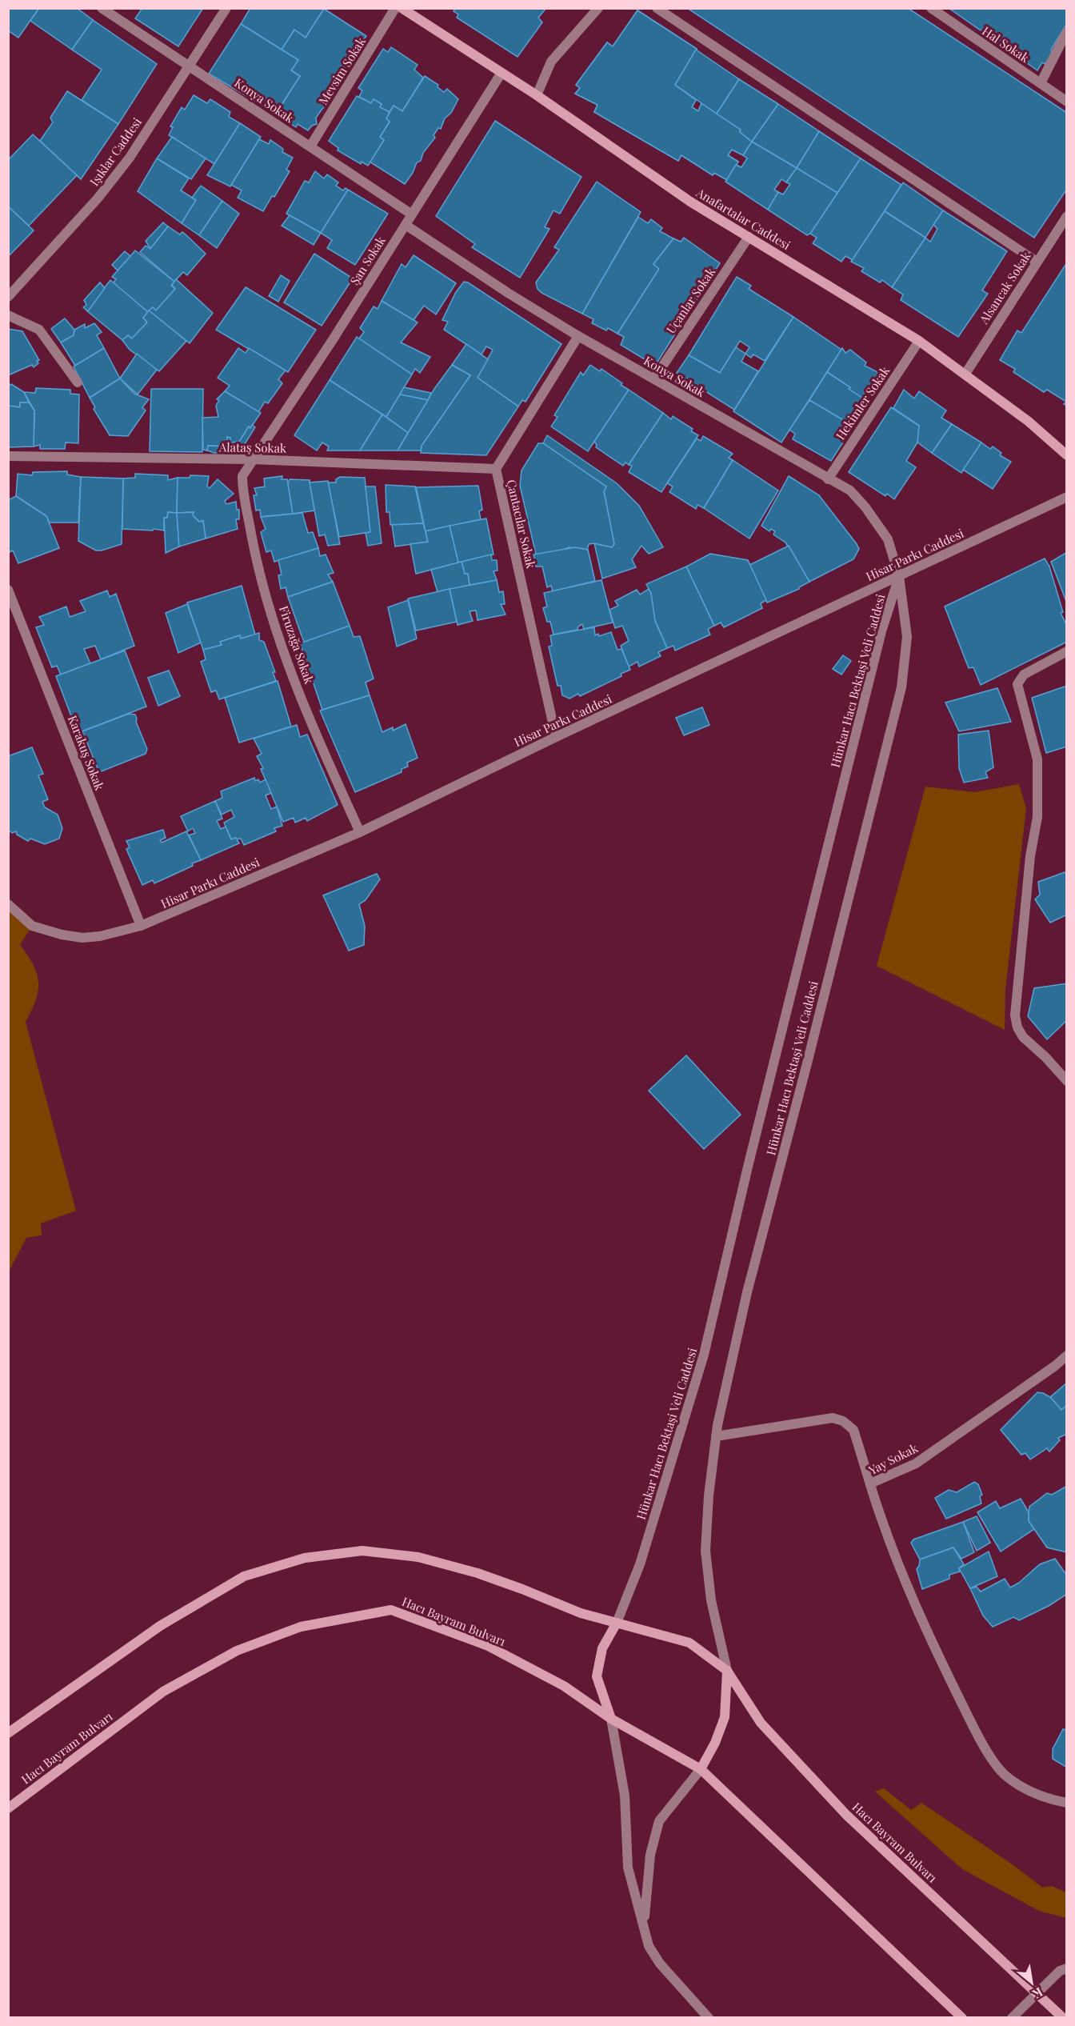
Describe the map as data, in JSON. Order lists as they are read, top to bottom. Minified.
{"streets":{"main road":["Anafartalar Caddesi","Hacı Bayram Bulvarı"],"street":["Hal Sokak","Mevsim Sokak","Konya Sokak","Işıklar Caddesi","Şan Sokak","Alsancak Sokak","Uçanlar Sokak","Hekimler Sokak","Alataş Sokak","Çantacılar Sokak","Hisar Parkı Caddesi","Firuzağa Sokak","Hünkar Hacı Bektaşi Veli Caddesi","Karakuş Sokak","Yay Sokak"]},"crossings":[["Mevsim Sokak","Konya Sokak"],["Konya Sokak","Işıklar Caddesi"],["Konya Sokak","Şan Sokak"],["Konya Sokak","Uçanlar Sokak"],["Konya Sokak","Hekimler Sokak"],["Konya Sokak","Çantacılar Sokak"],["Konya Sokak","Hisar Parkı Caddesi"],["Konya Sokak","Hünkar Hacı Bektaşi Veli Caddesi"],["Anafartalar Caddesi","Şan Sokak"],["Anafartalar Caddesi","Alsancak Sokak"],["Anafartalar Caddesi","Uçanlar Sokak"],["Anafartalar Caddesi","Hekimler Sokak"],["Şan Sokak","Alataş Sokak"],["Şan Sokak","Firuzağa Sokak"],["Alataş Sokak","Çantacılar Sokak"],["Alataş Sokak","Firuzağa Sokak"],["Çantacılar Sokak","Hisar Parkı Caddesi"],["Hisar Parkı Caddesi","Firuzağa Sokak"],["Hisar Parkı Caddesi","Hünkar Hacı Bektaşi Veli Caddesi"],["Hisar Parkı Caddesi","Karakuş Sokak"],["Hünkar Hacı Bektaşi Veli Caddesi","Hacı Bayram Bulvarı"]],"north":"bottom right"}
